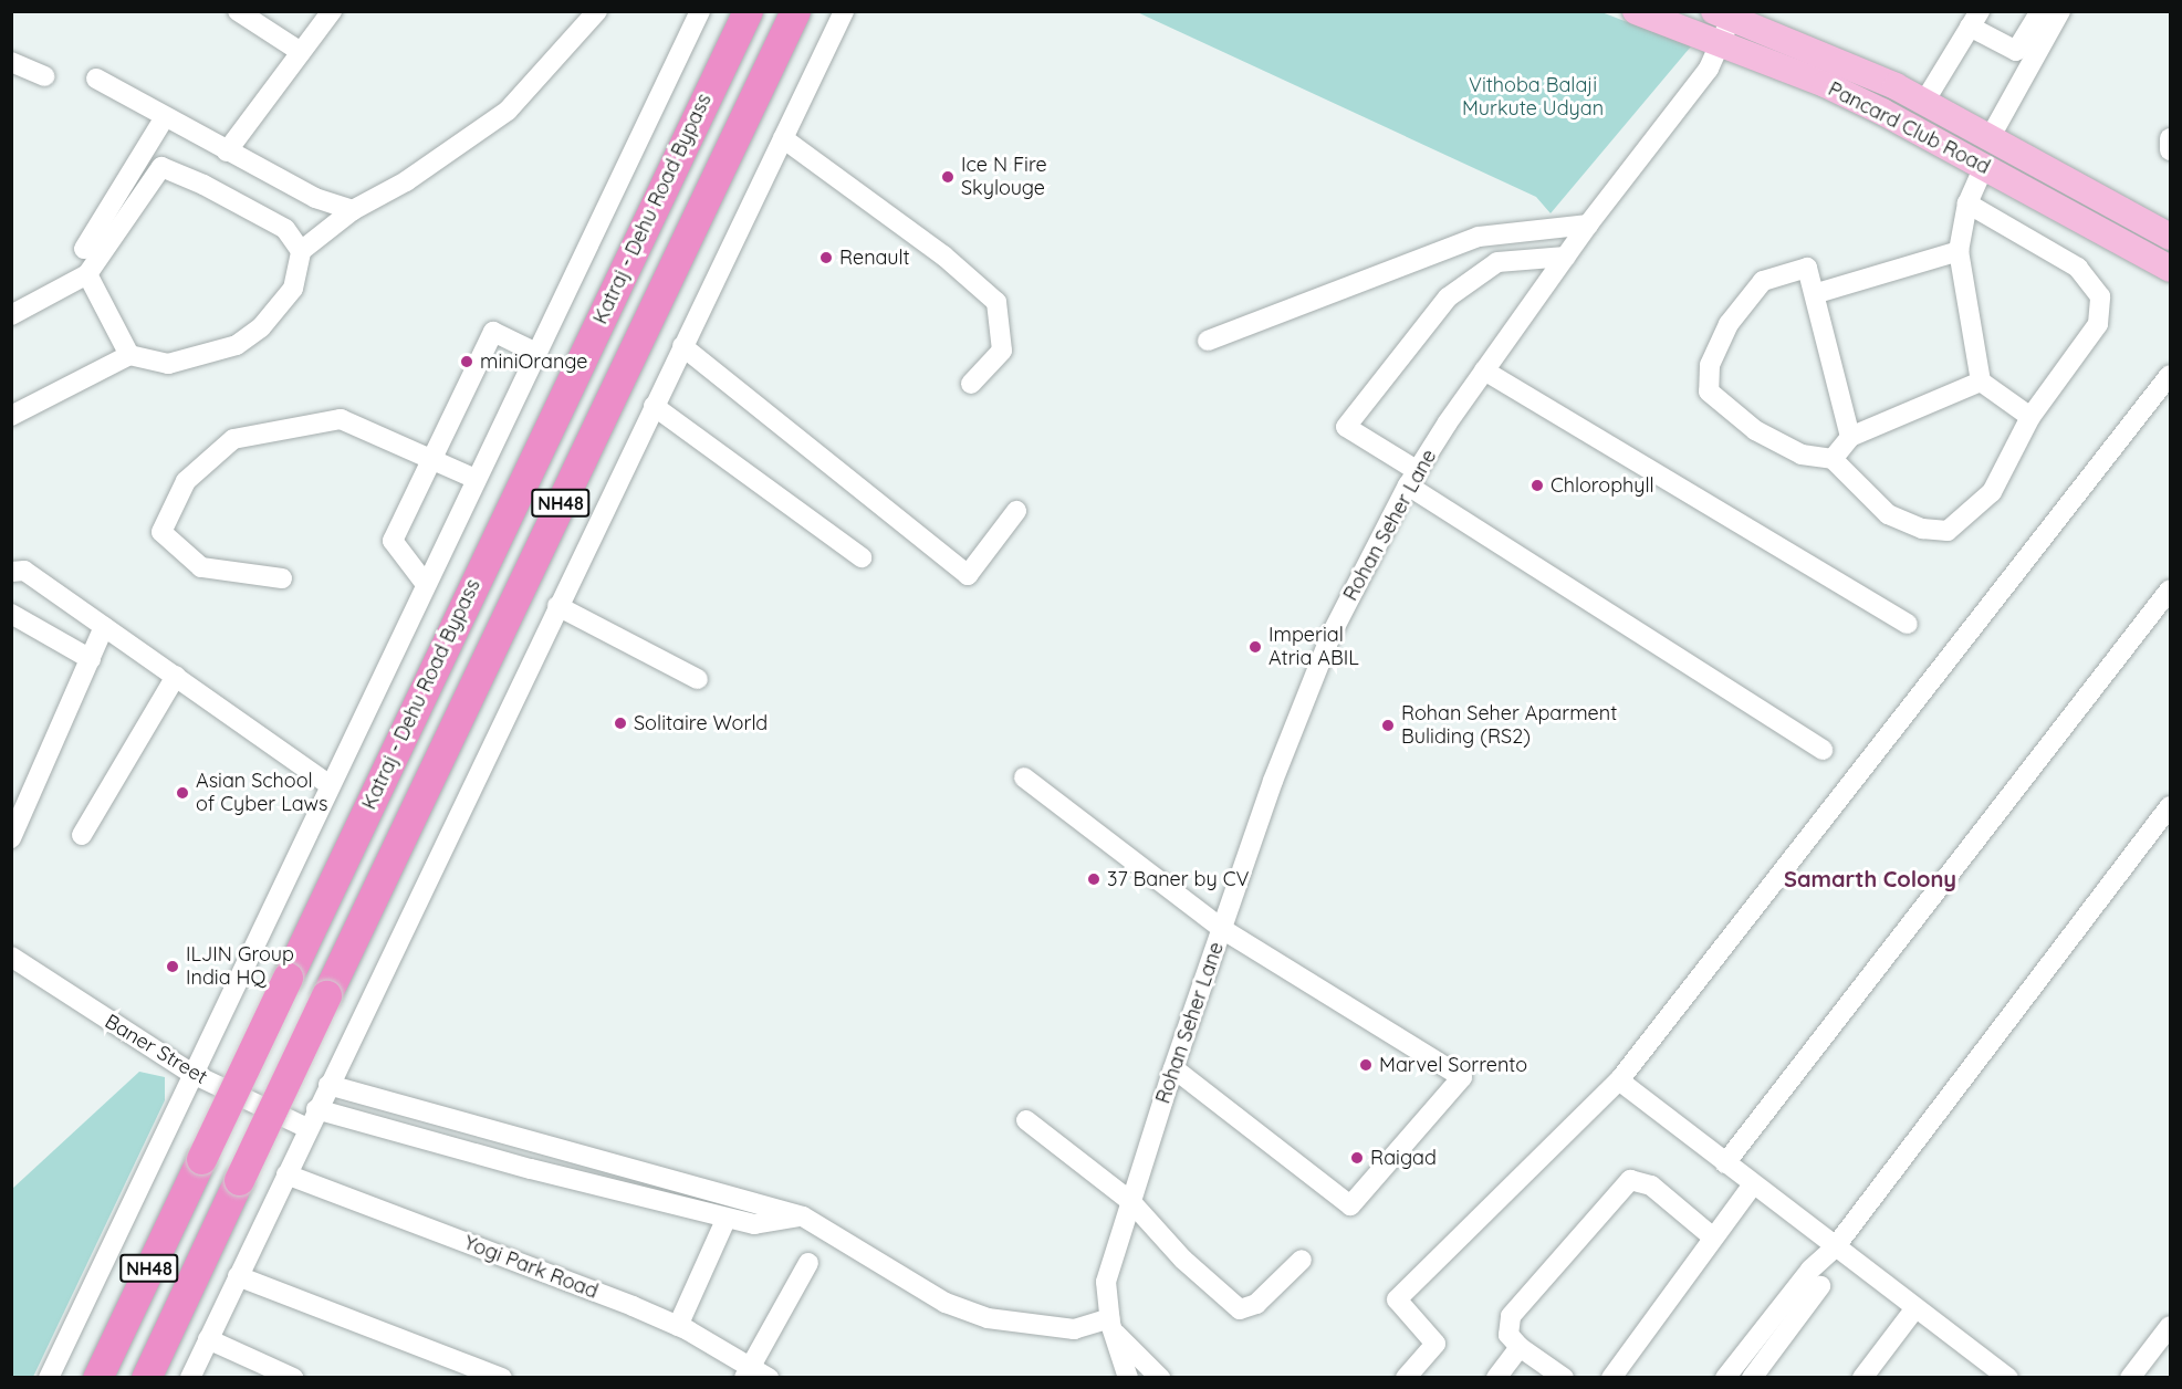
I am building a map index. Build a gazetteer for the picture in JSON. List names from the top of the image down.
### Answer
{
  "streets": {
    "highway": ["Katraj - Dehu Road Bypass", "NH48"],
    "main road": ["Pancard Club Road"],
    "street": ["Rohan Seher Lane", "Baner Street", "Yogi Park Road"]
  },
  "crossings": [
    ["Pancard Club Road", "Rohan Seher Lane"]
  ],
  "districts": ["Samarth Colony"],
  "parks": ["Vithoba Balaji Murkute Udyan"],
  "places": [
    "Ice N Fire Skylouge",
    "Renault",
    "miniOrange",
    "Chlorophyll",
    "Imperial Atria ABIL",
    "Solitaire World",
    "Rohan Seher Aparment Buliding (RS2)",
    "Asian School of Cyber Laws",
    "37 Baner by CV",
    "ILJIN Group India HQ",
    "Marvel Sorrento",
    "Raigad"
  ]
}
